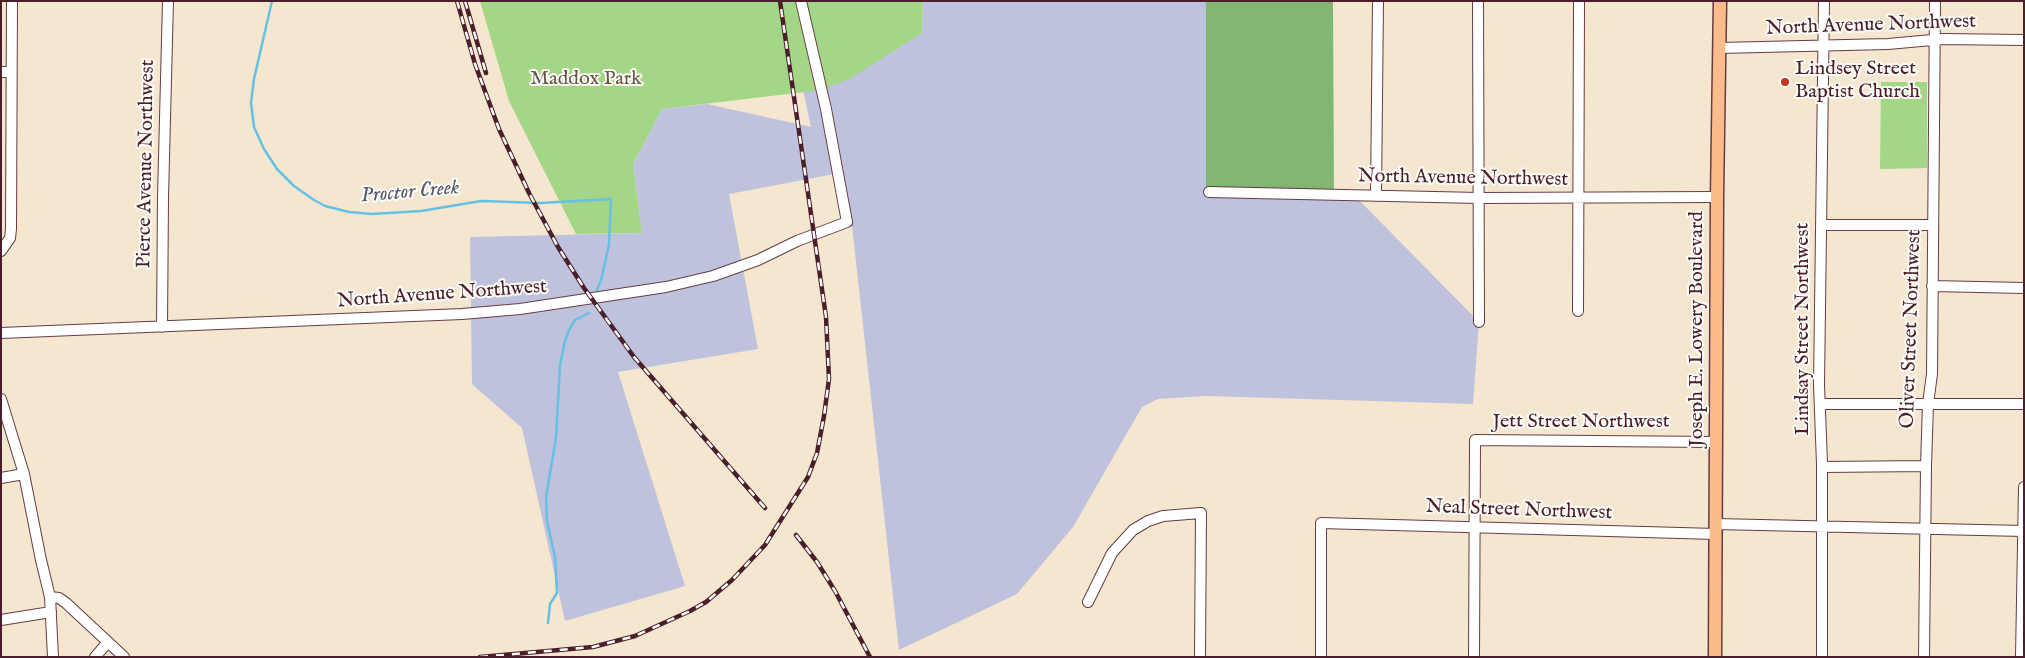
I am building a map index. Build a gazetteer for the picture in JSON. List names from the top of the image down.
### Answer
{
  "streets": {
    "main road": ["Joseph E. Lowery Boulevard"],
    "street": [
      "North Avenue Northwest",
      "Pierce Avenue Northwest",
      "Lindsay Street Northwest",
      "Oliver Street Northwest",
      "Jett Street Northwest",
      "Neal Street Northwest"
    ]
  },
  "crossings": [
    ["North Avenue Northwest", "Pierce Avenue Northwest"],
    ["North Avenue Northwest", "Joseph E. Lowery Boulevard"],
    ["North Avenue Northwest", "Lindsay Street Northwest"],
    ["North Avenue Northwest", "Oliver Street Northwest"],
    ["Joseph E. Lowery Boulevard", "Jett Street Northwest"],
    ["Joseph E. Lowery Boulevard", "Neal Street Northwest"],
    ["Lindsay Street Northwest", "Neal Street Northwest"],
    ["Oliver Street Northwest", "Neal Street Northwest"],
    ["Jett Street Northwest", "Neal Street Northwest"]
  ],
  "water": ["Proctor Creek"],
  "parks": ["Maddox Park"],
  "places": ["Lindsey Street Baptist Church"]
}
